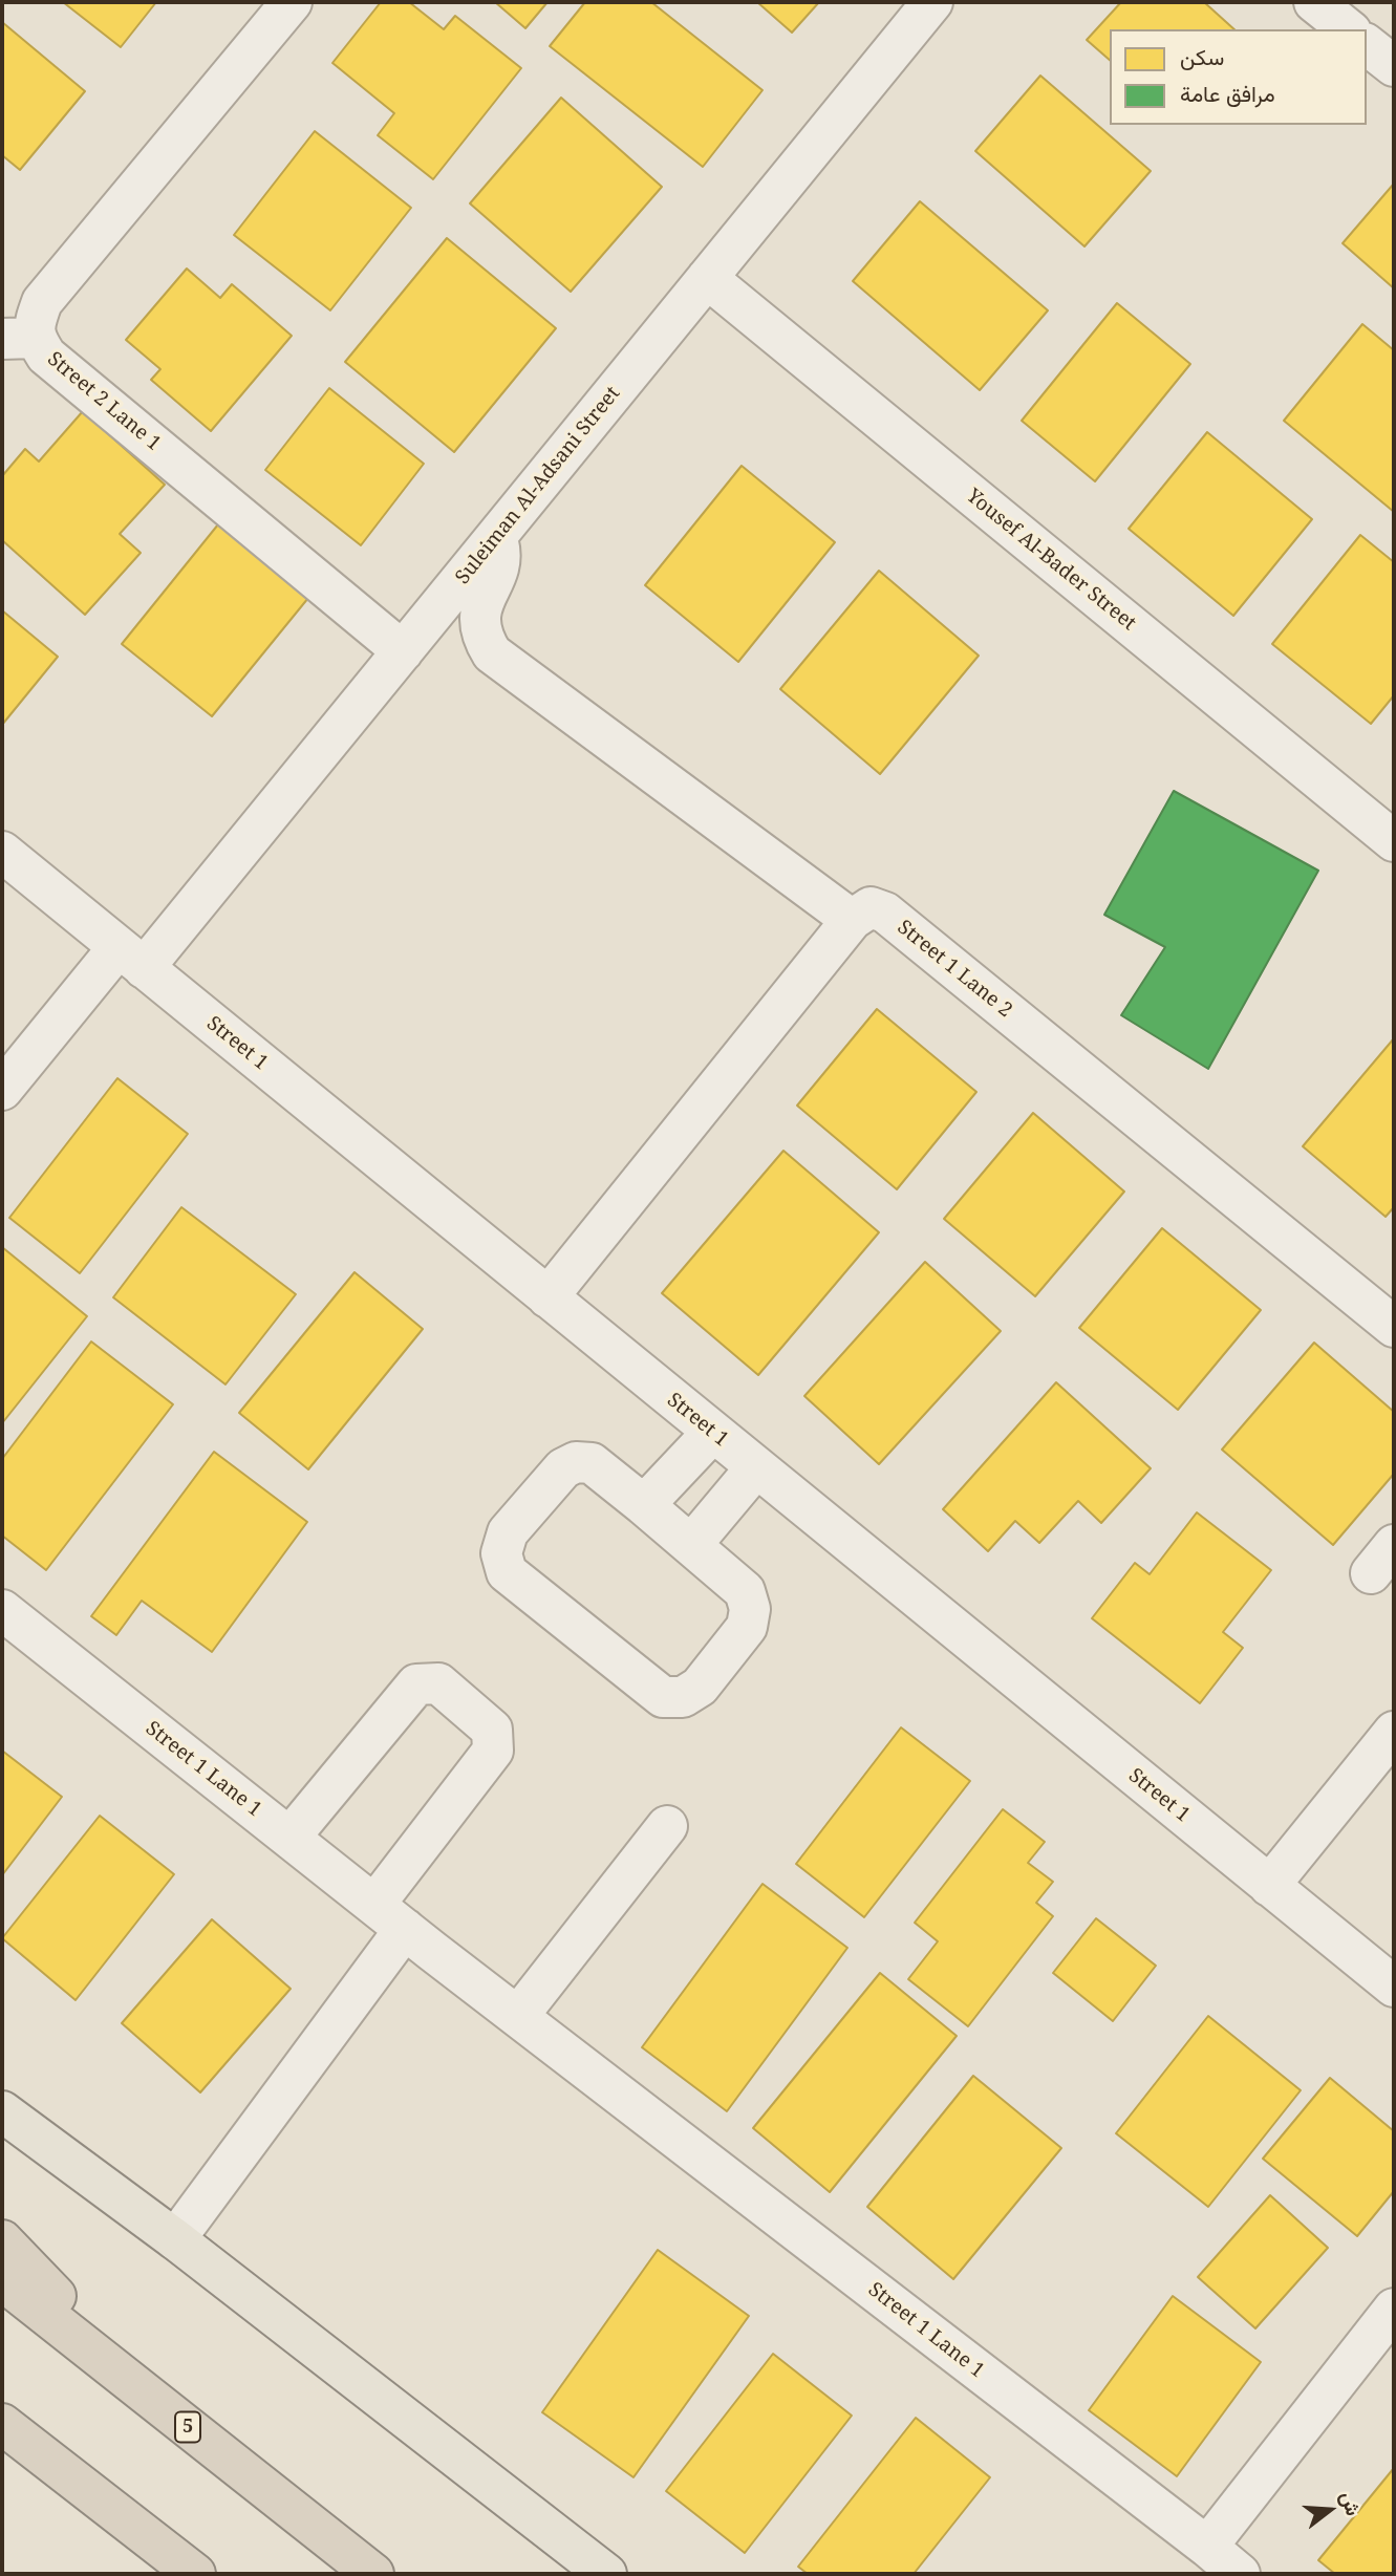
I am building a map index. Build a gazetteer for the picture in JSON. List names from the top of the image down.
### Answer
{
  "streets": {
    "highway": ["5"],
    "street": [
      "Street 2 Lane 1",
      "Suleiman Al-Adsani Street",
      "Yousef Al-Bader Street",
      "Street 1 Lane 2",
      "Street 1",
      "Street 1 Lane 1"
    ]
  },
  "crossings": [
    ["Street 2 Lane 1", "Suleiman Al-Adsani Street"],
    ["Suleiman Al-Adsani Street", "Yousef Al-Bader Street"],
    ["Suleiman Al-Adsani Street", "Street 1"]
  ],
  "legend": ["سكن", "مرافق عامة"],
  "north": "right"
}
